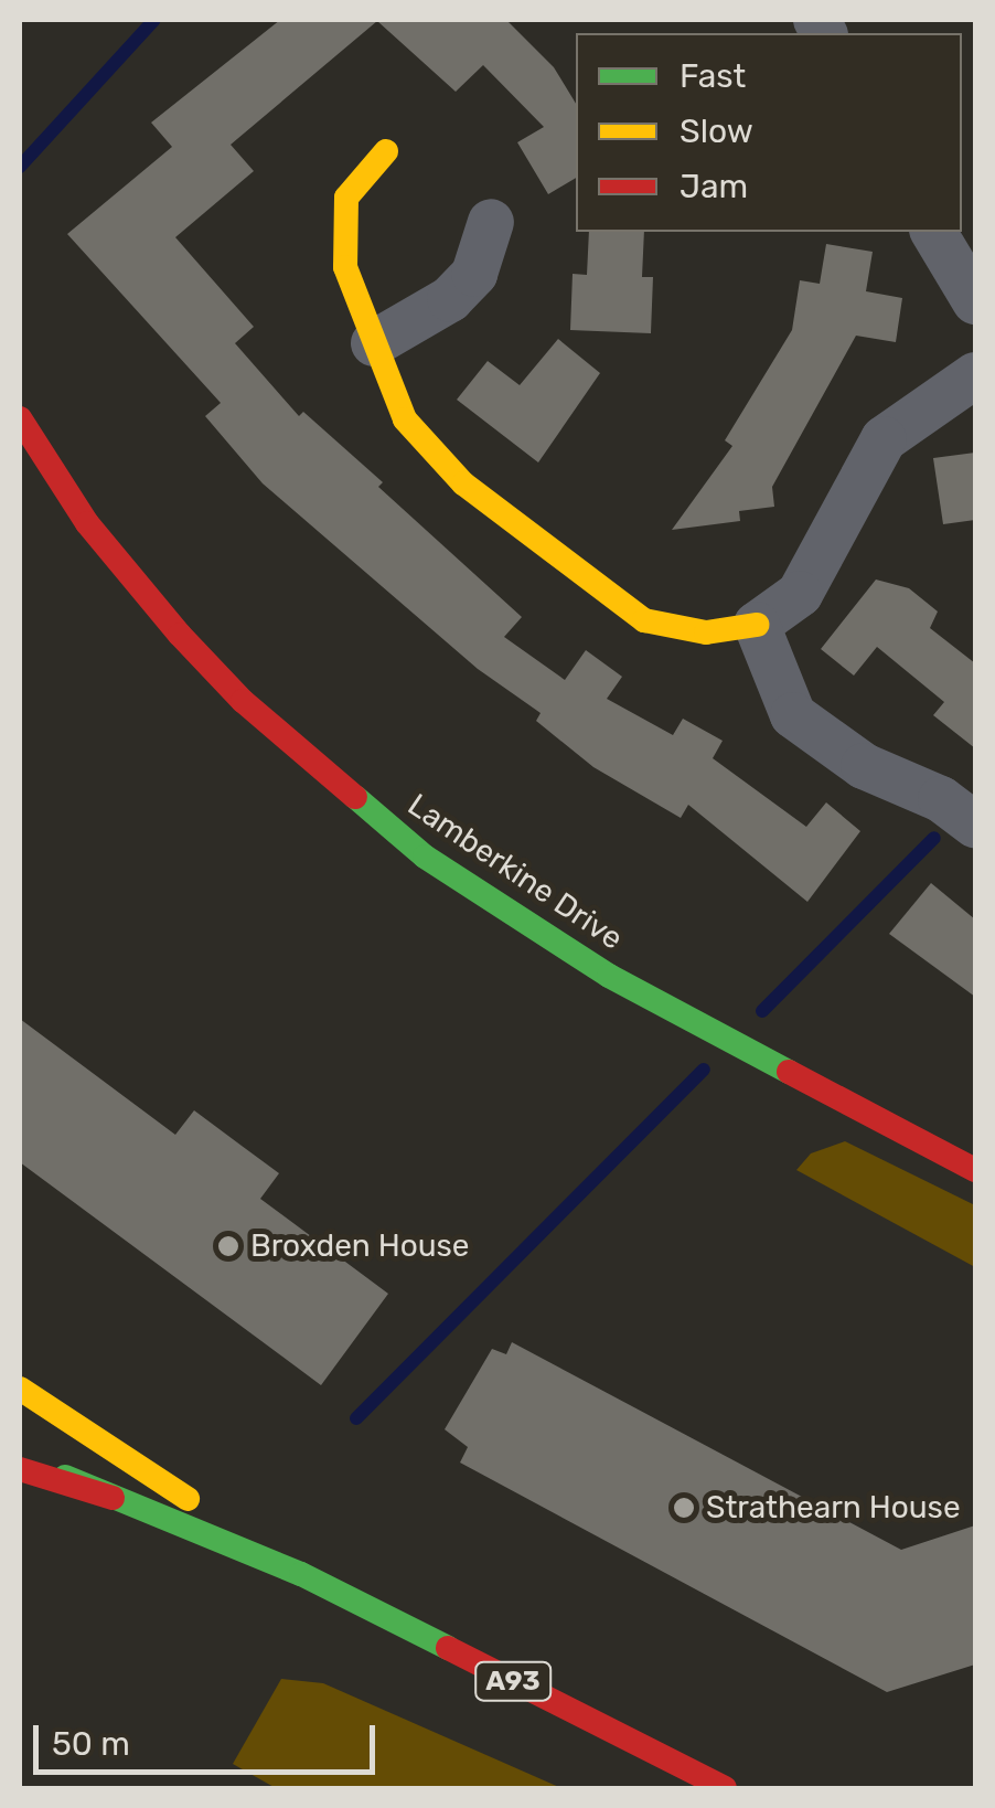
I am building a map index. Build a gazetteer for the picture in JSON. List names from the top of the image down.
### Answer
{
  "streets": {
    "main road": ["Lamberkine Drive", "A93"]
  },
  "places": ["Broxden House", "Strathearn House"],
  "legend": ["Fast", "Slow", "Jam"],
  "scale_bar": "50 m"
}
